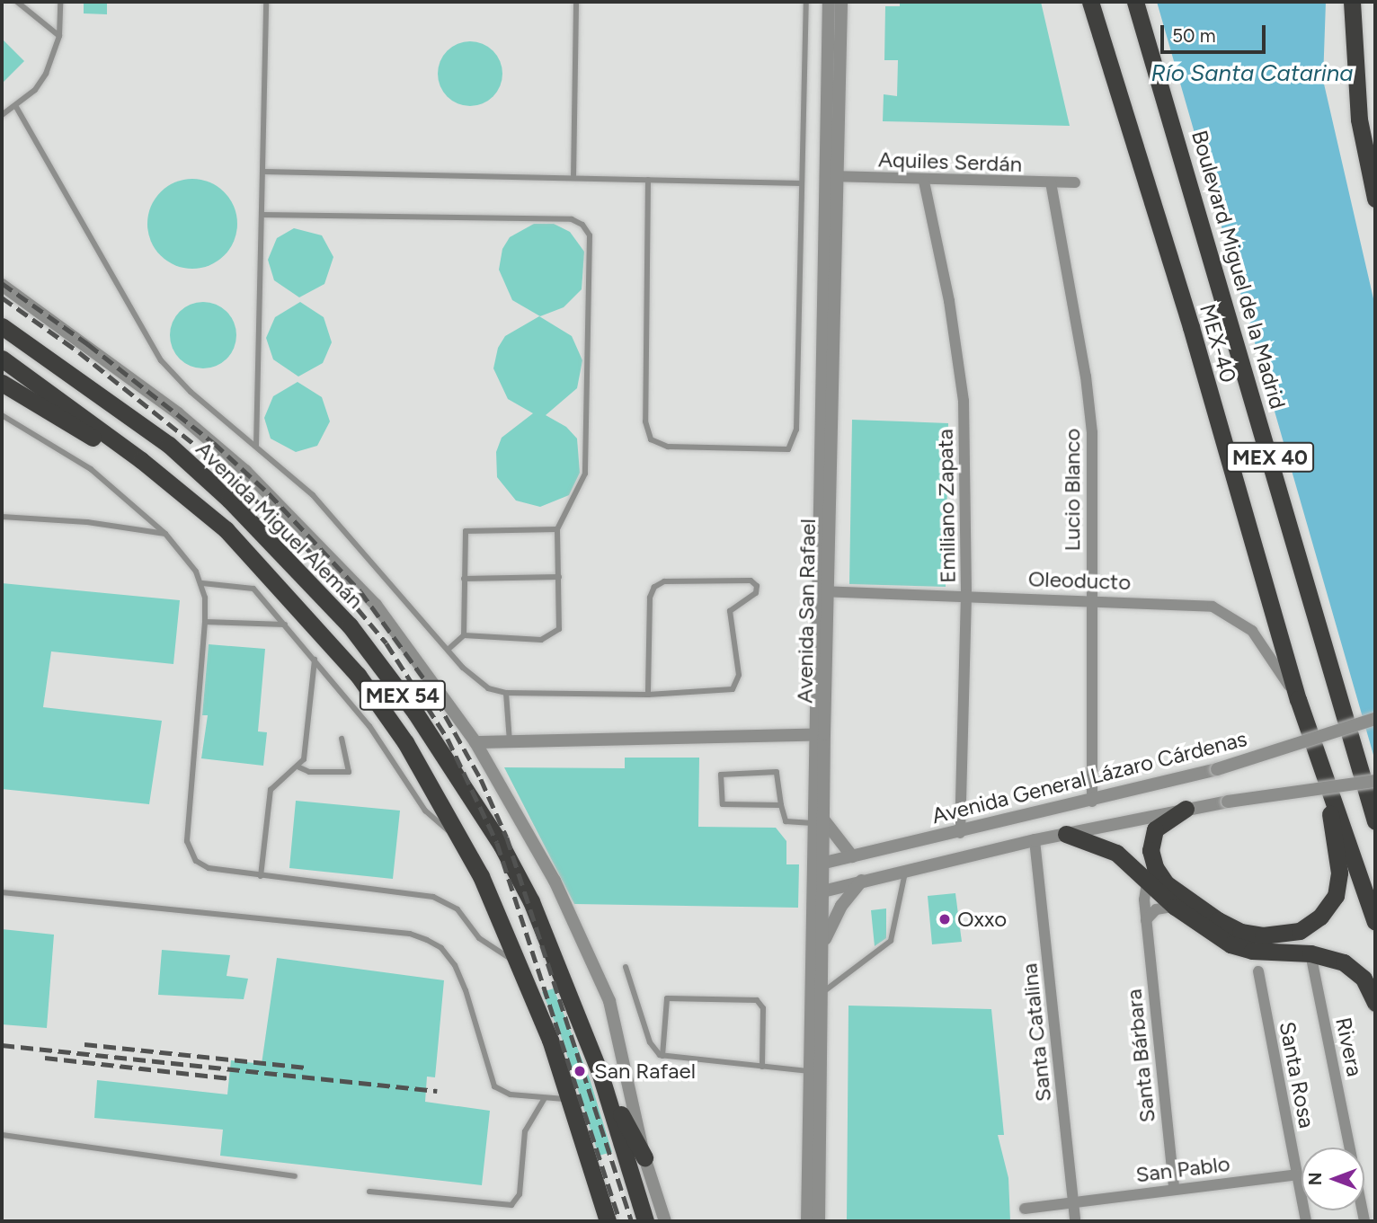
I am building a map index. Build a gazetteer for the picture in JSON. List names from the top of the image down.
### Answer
{
  "streets": {
    "highway": [
      "Boulevard Miguel de la Madrid",
      "MEX-40",
      "MEX 40",
      "Avenida Miguel Alemán",
      "MEX 54"
    ],
    "street": [
      "Aquiles Serdán",
      "Lucio Blanco",
      "Emiliano Zapata",
      "Oleoducto",
      "Avenida San Rafael",
      "Avenida General Lázaro Cárdenas",
      "Santa Catalina",
      "Rivera",
      "Santa Bárbara",
      "Santa Rosa",
      "San Pablo"
    ]
  },
  "crossings": [
    ["Aquiles Serdán", "Lucio Blanco"],
    ["Aquiles Serdán", "Emiliano Zapata"],
    ["Aquiles Serdán", "Avenida San Rafael"],
    ["MEX-40", "MEX 40"],
    ["MEX-40", "Oleoducto"],
    ["MEX 40", "Oleoducto"],
    ["Lucio Blanco", "Oleoducto"],
    ["Lucio Blanco", "Avenida General Lázaro Cárdenas"],
    ["Emiliano Zapata", "Oleoducto"],
    ["Emiliano Zapata", "Avenida General Lázaro Cárdenas"],
    ["Oleoducto", "Avenida San Rafael"],
    ["Avenida San Rafael", "Avenida General Lázaro Cárdenas"],
    ["Santa Catalina", "San Pablo"],
    ["Santa Bárbara", "San Pablo"],
    ["Santa Rosa", "San Pablo"]
  ],
  "water": ["Río Santa Catarina"],
  "places": ["Oxxo", "San Rafael"],
  "scale_bar": "50 m",
  "north": "left"
}
